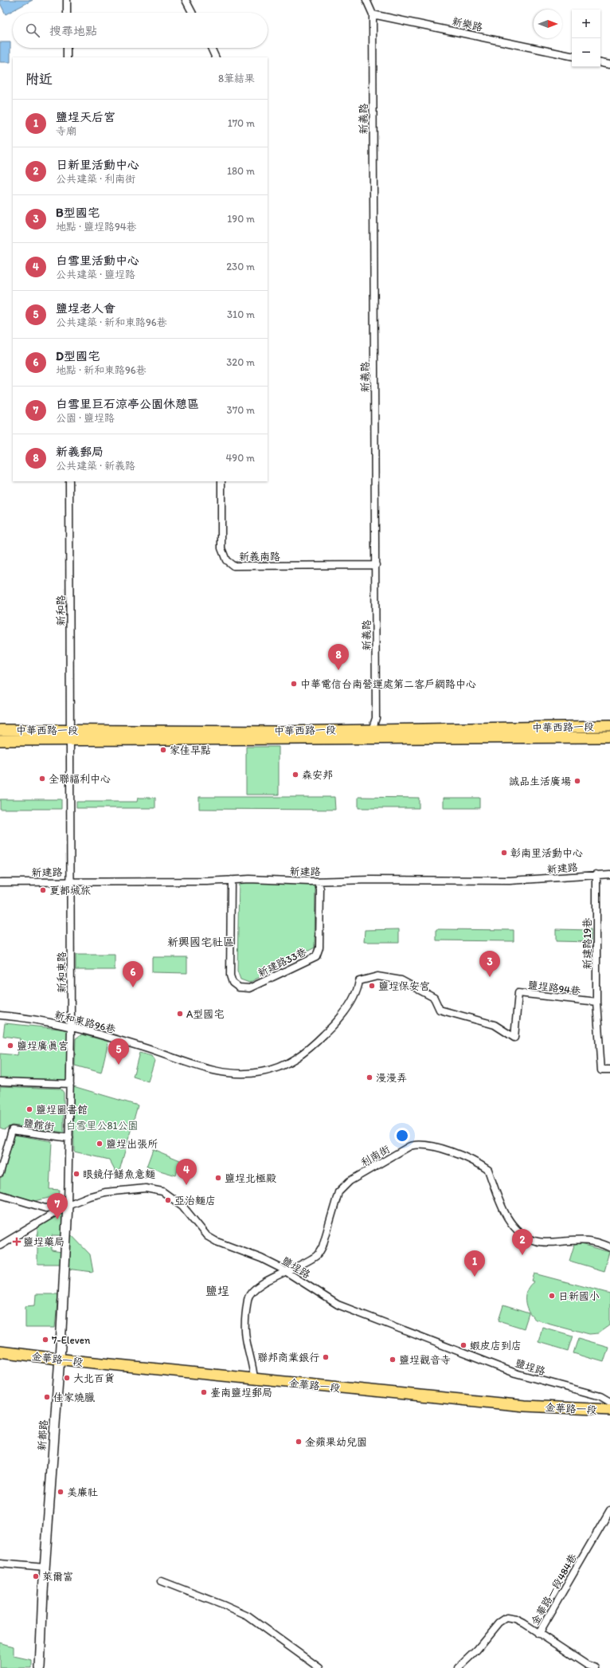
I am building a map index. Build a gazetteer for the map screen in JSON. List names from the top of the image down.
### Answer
{
  "streets": {
    "main road": ["中華西路一段", "金華路一段"],
    "street": [
      "新樂路",
      "新義路",
      "新義南路",
      "新和路",
      "新建路",
      "新建路19巷",
      "新建路33巷",
      "新和東路",
      "鹽埕路94巷",
      "新和東路96巷",
      "鹽館街",
      "利南街",
      "鹽埕路",
      "新都路",
      "金華路一段484巷"
    ]
  },
  "crossings": [
    ["新樂路", "新義路"],
    ["新義路", "新義南路"],
    ["新義路", "中華西路一段"],
    ["新和路", "中華西路一段"],
    ["新和路", "新和東路"],
    ["中華西路一段", "新和東路"],
    ["新建路", "新建路19巷"],
    ["新建路", "新建路33巷"],
    ["新建路", "新和東路"],
    ["新建路19巷", "鹽埕路94巷"],
    ["新和東路", "新和東路96巷"],
    ["新和東路", "鹽館街"],
    ["新和東路", "鹽埕路"],
    ["新和東路", "新都路"],
    ["鹽埕路94巷", "新和東路96巷"],
    ["利南街", "鹽埕路"],
    ["利南街", "金華路一段"],
    ["鹽埕路", "新都路"],
    ["金華路一段", "新都路"]
  ],
  "districts": ["新興國宅社區", "鹽埕"],
  "parks": ["白雪里公81公園"],
  "places": {
    "other": [
      "中華電信台南營運處第二客戶網路中心",
      "家佳早點",
      "森安邦",
      "全聯福利中心",
      "誠品生活廣場",
      "彰南里活動中心",
      "夏都城旅",
      "鹽埕保安宮",
      "A型國宅",
      "鹽埕廣真宮",
      "漫漫弄",
      "鹽埕圖書館",
      "鹽埕出張所",
      "眼鏡仔鱔魚意麵",
      "鹽埕北極殿",
      "亞治麵店",
      "日新國小",
      "7-Eleven",
      "蝦皮店到店",
      "聯邦商業銀行",
      "鹽埕觀音寺",
      "大北百貨",
      "臺南鹽埕郵局",
      "佳家燒臘",
      "金蘋果幼兒園",
      "美廉社",
      "萊爾富"
    ],
    "health": ["鹽埕藥局"]
  },
  "north": "right",
  "page": {
    "map_buttons": ["+", "−"],
    "search": "搜尋地點",
    "heading": ["附近", "8筆結果"],
    "list": [
      {
        "mark": "1",
        "name": "鹽埕天后宮",
        "note": "寺廟",
        "value": "170 m"
      },
      {
        "mark": "2",
        "name": "日新里活動中心",
        "note": "公共建築 · 利南街",
        "value": "180 m"
      },
      {
        "mark": "3",
        "name": "B型國宅",
        "note": "地點 · 鹽埕路94巷",
        "value": "190 m"
      },
      {
        "mark": "4",
        "name": "白雪里活動中心",
        "note": "公共建築 · 鹽埕路",
        "value": "230 m"
      },
      {
        "mark": "5",
        "name": "鹽埕老人會",
        "note": "公共建築 · 新和東路96巷",
        "value": "310 m"
      },
      {
        "mark": "6",
        "name": "D型國宅",
        "note": "地點 · 新和東路96巷",
        "value": "320 m"
      },
      {
        "mark": "7",
        "name": "白雪里巨石涼亭公園休憩區",
        "note": "公園 · 鹽埕路",
        "value": "370 m"
      },
      {
        "mark": "8",
        "name": "新義郵局",
        "note": "公共建築 · 新義路",
        "value": "490 m"
      }
    ],
    "pins": [
      "8",
      "3",
      "6",
      "5",
      "4",
      "7",
      "2",
      "1"
    ]
  }
}
